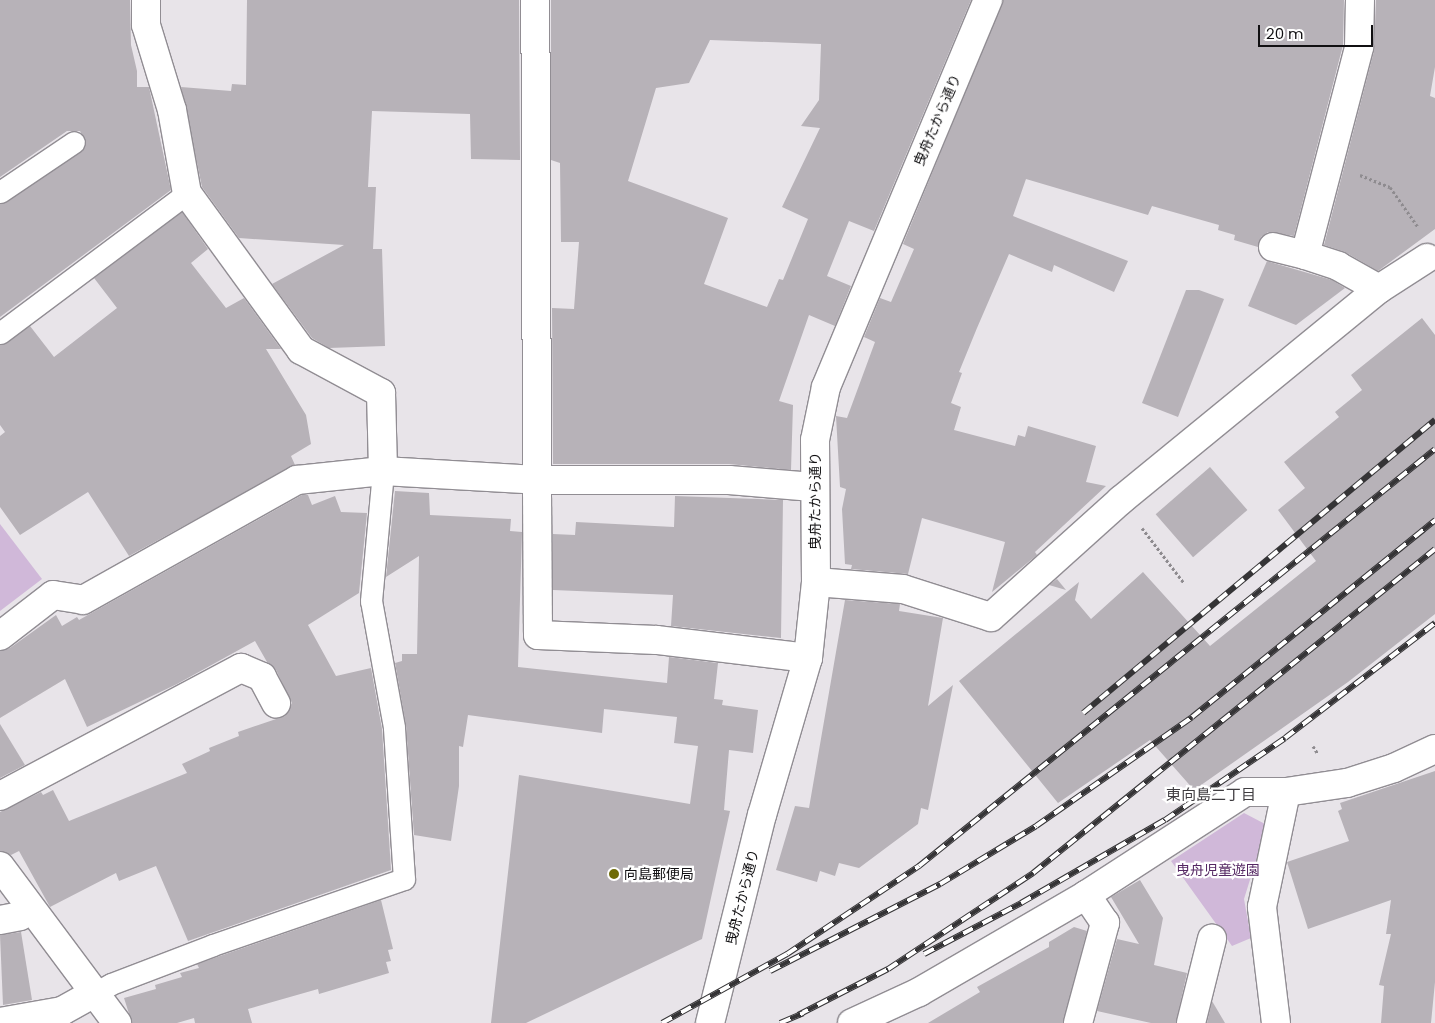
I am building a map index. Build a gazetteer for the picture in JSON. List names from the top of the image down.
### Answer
{
  "streets": {
    "street": ["曳舟たから通り"]
  },
  "districts": ["東向島二丁目"],
  "parks": ["曳舟児童遊園"],
  "places": ["向島郵便局"],
  "scale_bar": "20 m"
}
